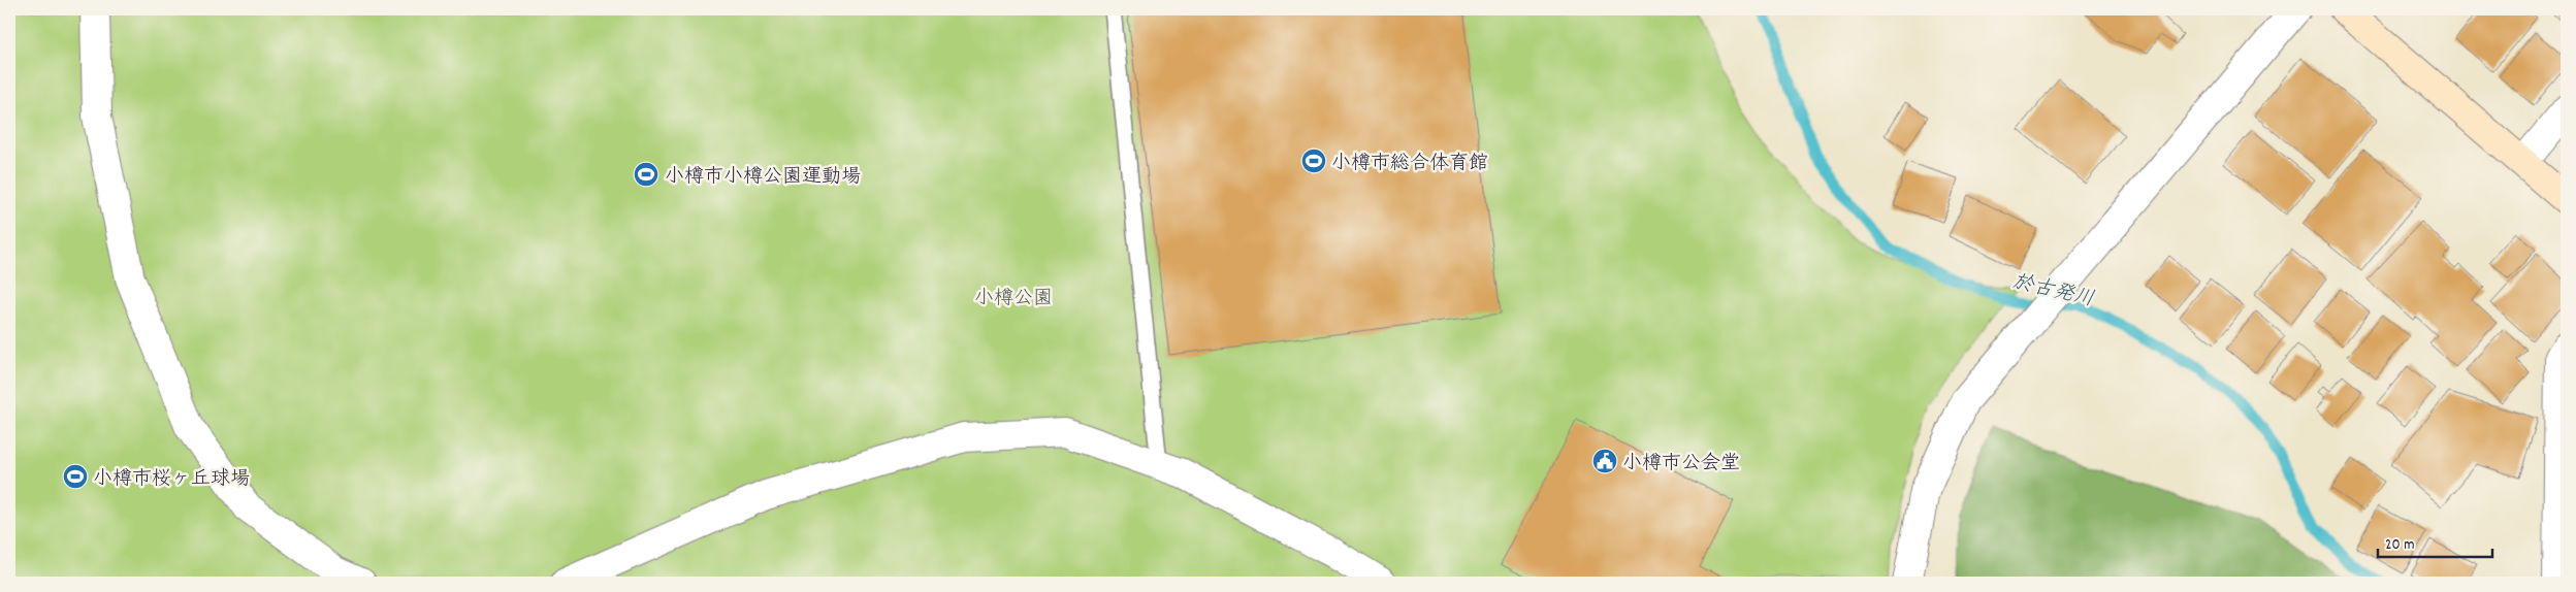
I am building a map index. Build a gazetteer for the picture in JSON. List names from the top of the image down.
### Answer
{
  "water": ["於古発川"],
  "parks": ["小樽公園"],
  "places": {
    "sports": ["小樽市総合体育館", "小樽市小樽公園運動場", "小樽市桜ヶ丘球場"],
    "public building": ["小樽市公会堂"]
  },
  "scale_bar": "20 m"
}
